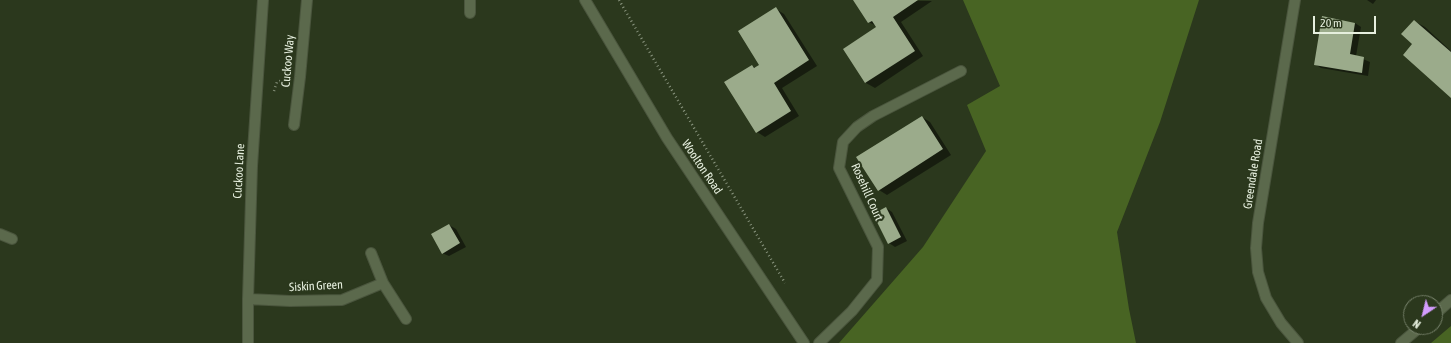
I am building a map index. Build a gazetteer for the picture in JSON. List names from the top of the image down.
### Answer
{
  "streets": {
    "street": [
      "Cuckoo Way",
      "Woolton Road",
      "Cuckoo Lane",
      "Greendale Road",
      "Rosehill Court",
      "Siskin Green"
    ]
  },
  "crossings": [
    ["Cuckoo Lane", "Siskin Green"]
  ],
  "scale_bar": "20 m",
  "north": "bottom left"
}
